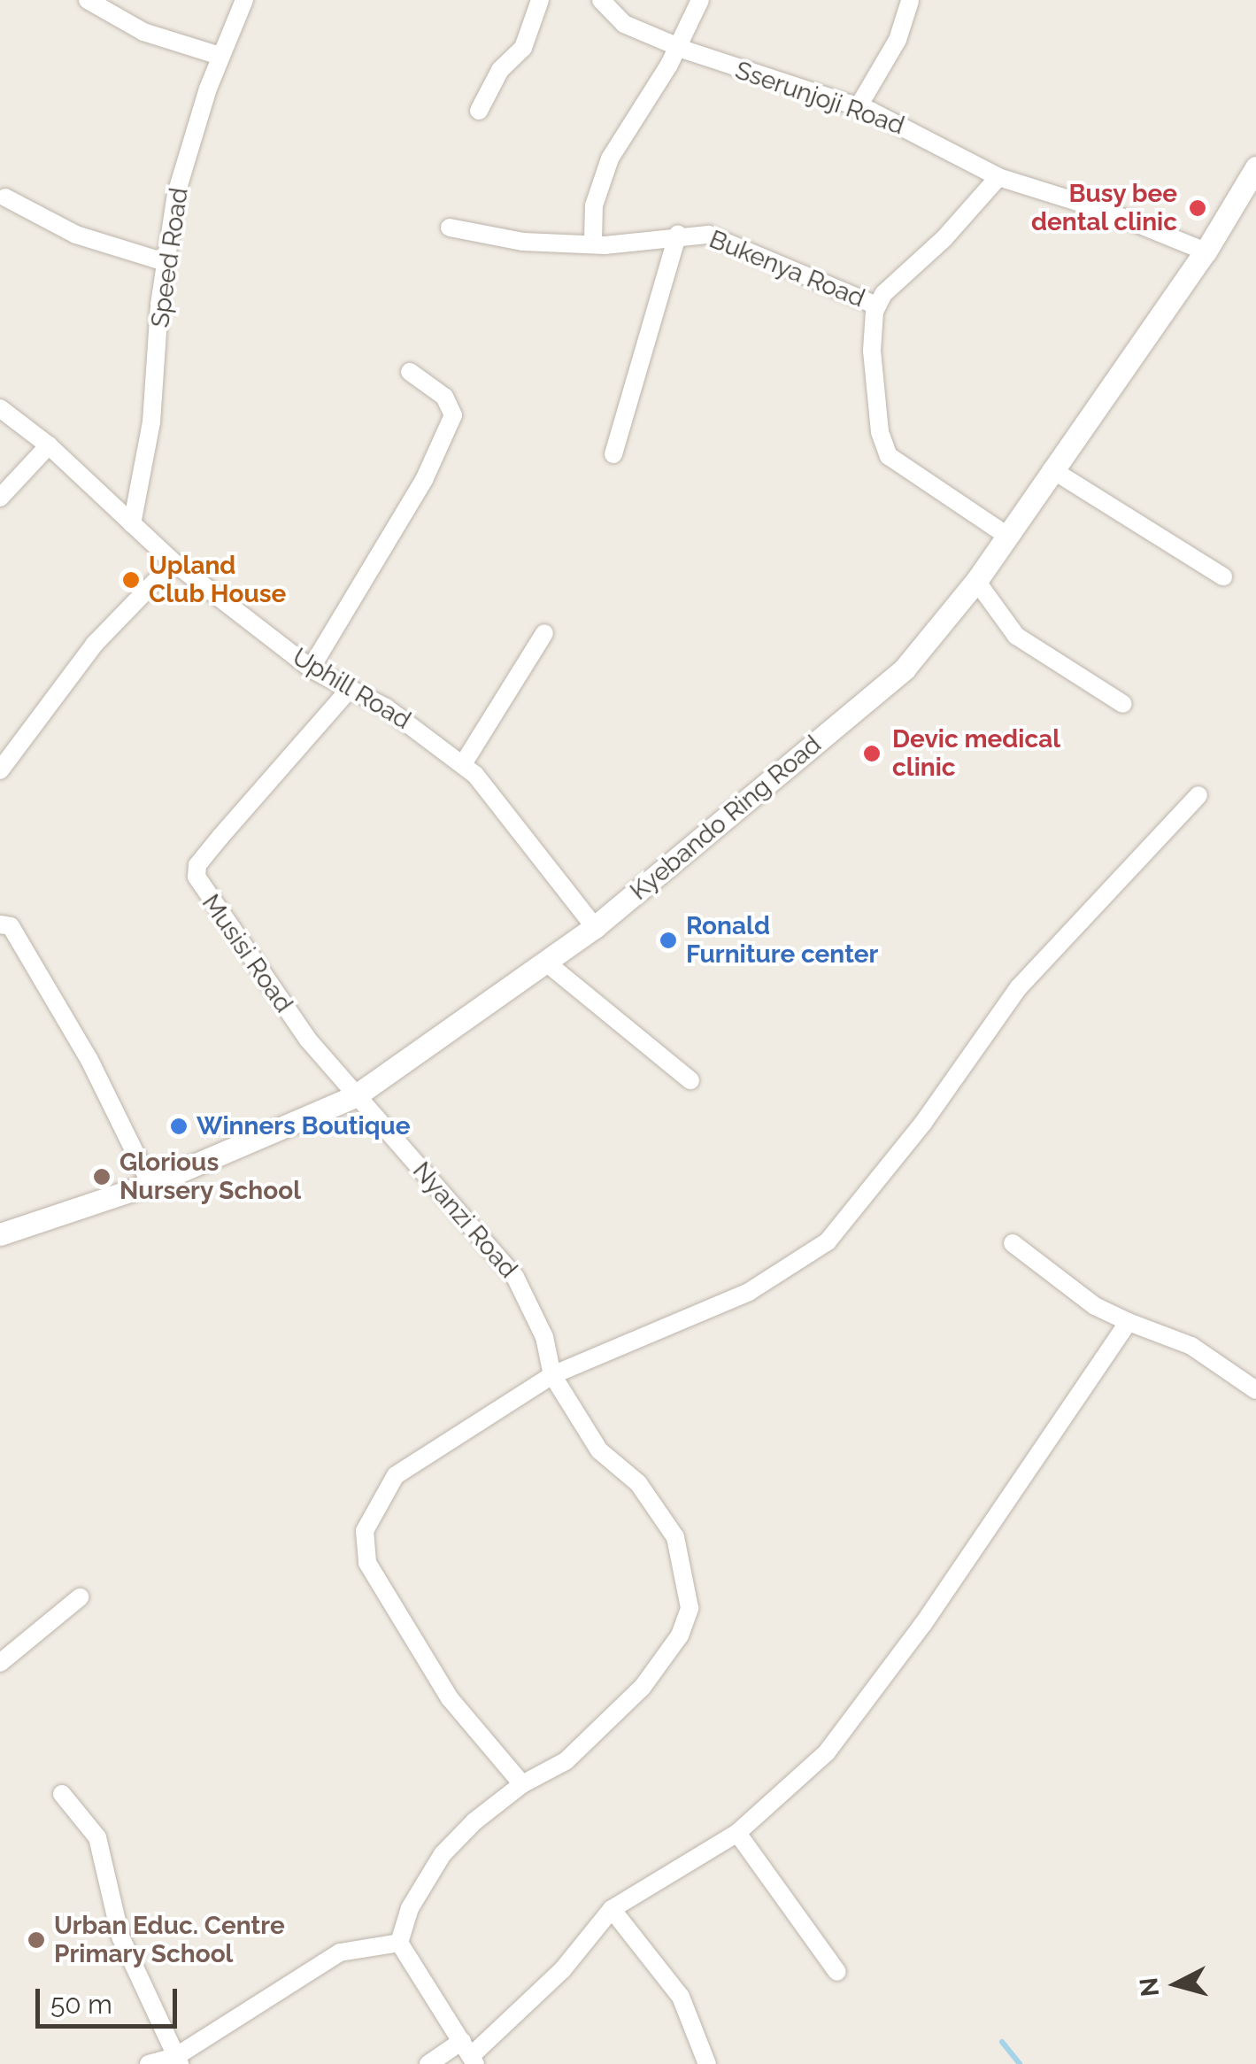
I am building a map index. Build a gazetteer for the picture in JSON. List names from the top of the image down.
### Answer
{
  "streets": {
    "street": [
      "Sserunjoji Road",
      "Speed Road",
      "Bukenya Road",
      "Uphill Road",
      "Kyebando Ring Road",
      "Musisi Road",
      "Nyanzi Road"
    ]
  },
  "crossings": [
    ["Sserunjoji Road", "Kyebando Ring Road"],
    ["Speed Road", "Uphill Road"],
    ["Uphill Road", "Kyebando Ring Road"],
    ["Uphill Road", "Musisi Road"],
    ["Kyebando Ring Road", "Musisi Road"],
    ["Kyebando Ring Road", "Nyanzi Road"],
    ["Musisi Road", "Nyanzi Road"]
  ],
  "places": [
    "Busy bee dental clinic",
    "Upland Club House",
    "Devic medical clinic",
    "Ronald Furniture center",
    "Winners Boutique",
    "Glorious Nursery School",
    "Urban Educ. Centre Primary School"
  ],
  "scale_bar": "50 m",
  "north": "left"
}
